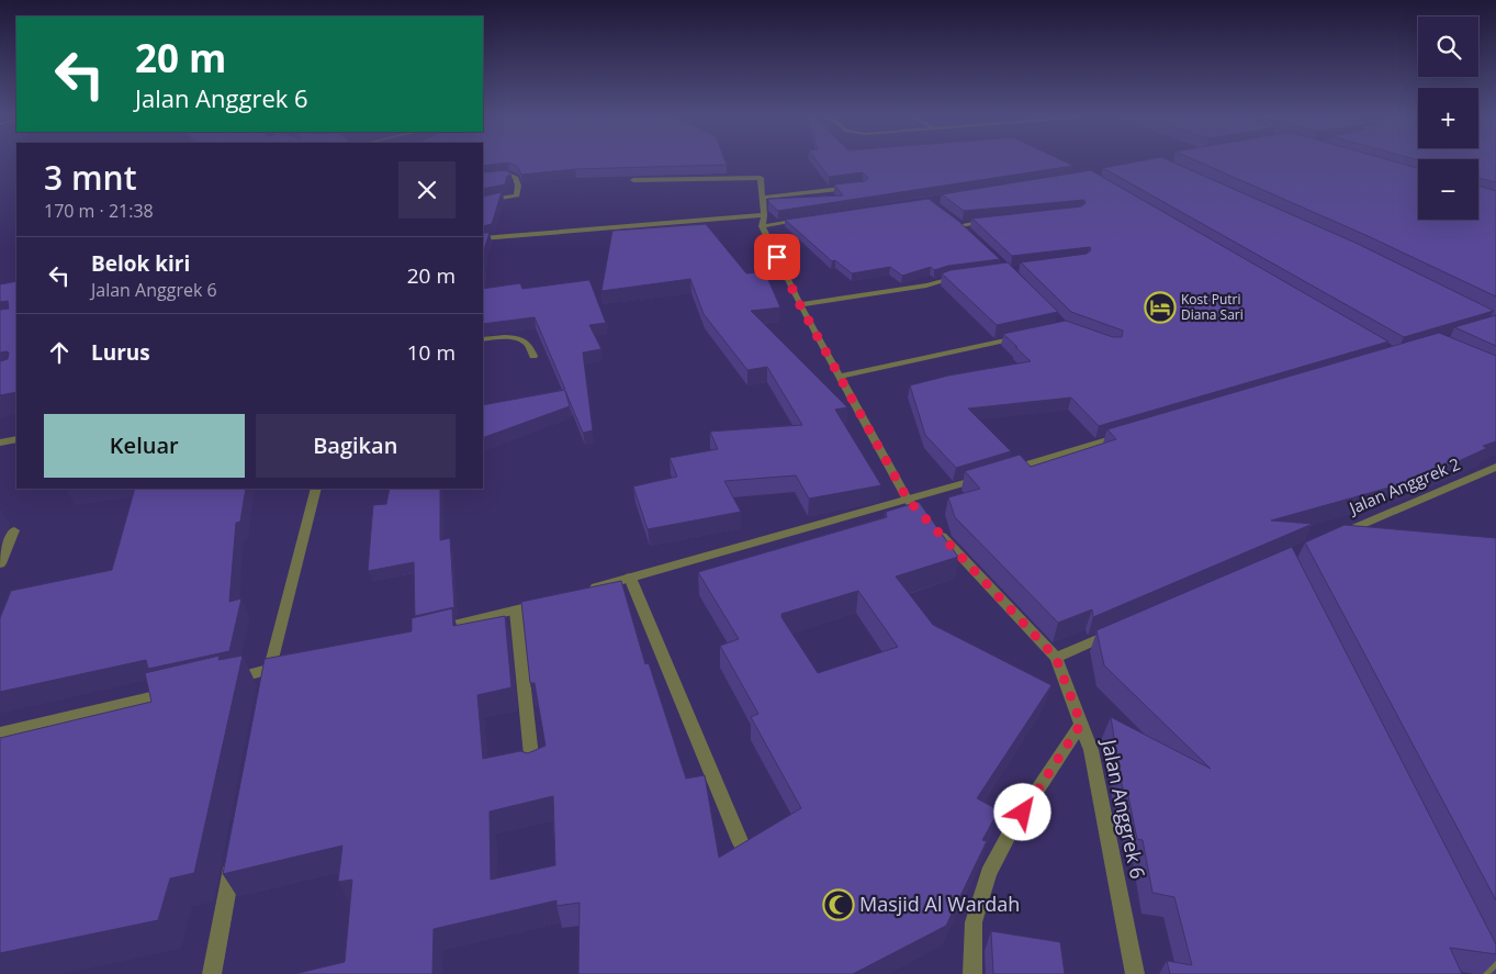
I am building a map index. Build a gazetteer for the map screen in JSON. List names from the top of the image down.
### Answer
{
  "streets": {
    "street": ["Jalan Anggrek 2", "Jalan Anggrek 6"]
  },
  "places": {
    "hotel": ["Kost Putri Diana Sari"],
    "mosque": ["Masjid Al Wardah"]
  },
  "page": {
    "map_buttons": ["+", "−"],
    "turn": ["20 m", "Jalan Anggrek 6"],
    "heading": ["3 mnt", "170 m · 21:38"],
    "list": [
      {
        "name": "Belok kiri",
        "note": "Jalan Anggrek 6",
        "value": "20 m"
      },
      {
        "name": "Lurus",
        "value": "10 m"
      }
    ],
    "buttons": ["Keluar", "Bagikan"]
  }
}
